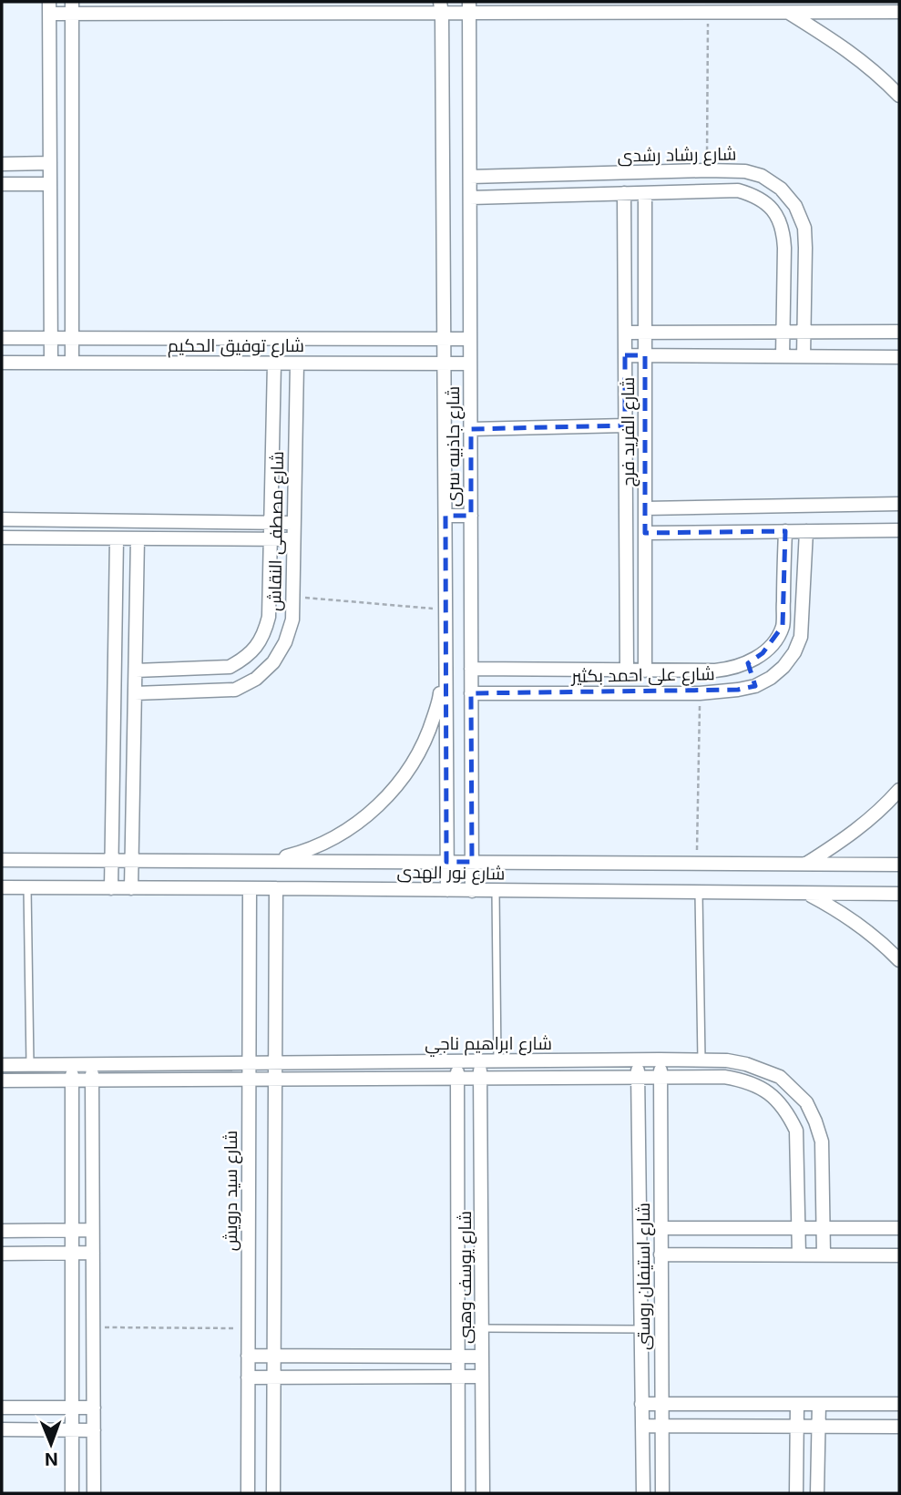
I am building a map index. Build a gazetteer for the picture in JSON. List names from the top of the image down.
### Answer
{
  "streets": {
    "street": [
      "شارع رشاد رشدى",
      "شارع توفيق الحكيم",
      "شارع الفريد فرج",
      "شارع جاذبيه سرى",
      "شارع مصطفى النقاش",
      "شارع على احمد بكثير",
      "شارع نور الهدى",
      "شارع ابراهيم ناجي",
      "شارع سيد درويش",
      "شارع استيفان روستى",
      "شارع يوسف وهبى"
    ]
  },
  "crossings": [
    ["شارع رشاد رشدى", "شارع جاذبيه سرى"],
    ["شارع توفيق الحكيم", "شارع جاذبيه سرى"],
    ["شارع توفيق الحكيم", "شارع مصطفى النقاش"],
    ["شارع الفريد فرج", "شارع على احمد بكثير"],
    ["شارع جاذبيه سرى", "شارع على احمد بكثير"],
    ["شارع جاذبيه سرى", "شارع نور الهدى"],
    ["شارع نور الهدى", "شارع سيد درويش"],
    ["شارع ابراهيم ناجي", "شارع سيد درويش"],
    ["شارع ابراهيم ناجي", "شارع استيفان روستى"],
    ["شارع ابراهيم ناجي", "شارع يوسف وهبى"]
  ],
  "north": "bottom"
}
